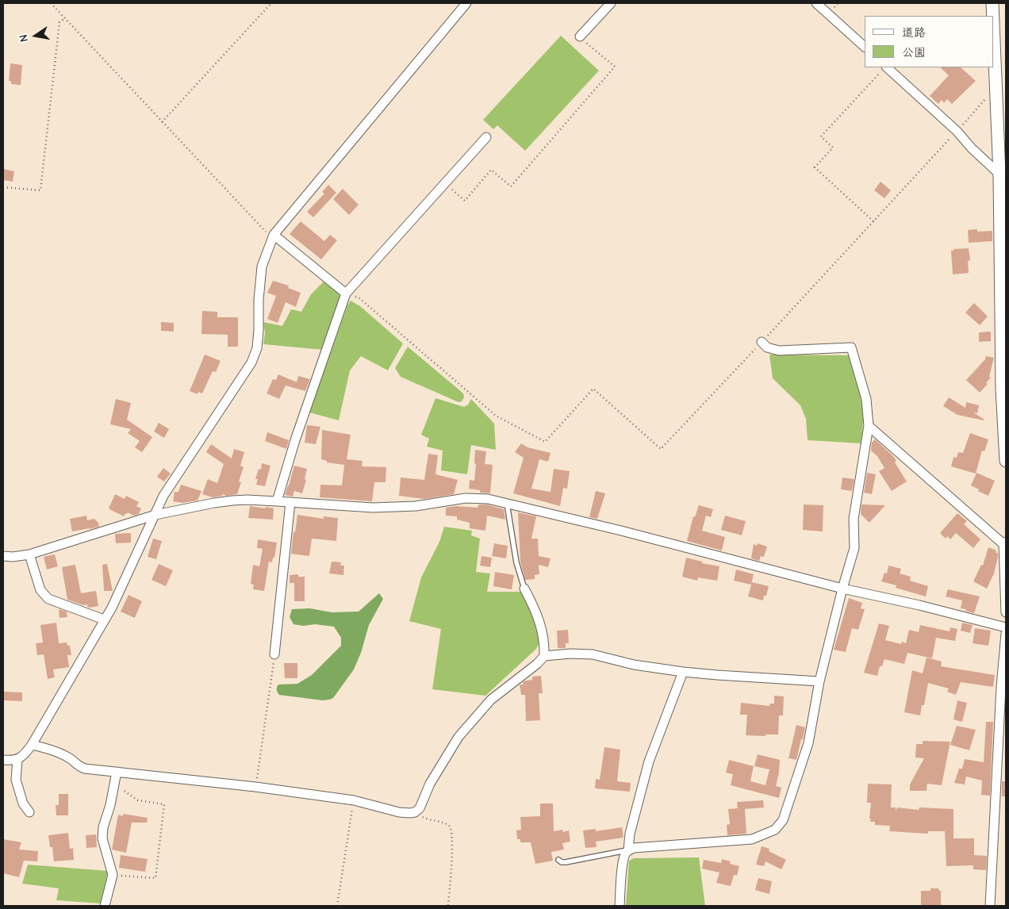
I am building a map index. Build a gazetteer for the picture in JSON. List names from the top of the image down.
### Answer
{
  "legend": ["道路", "公園"],
  "north": "left"
}
